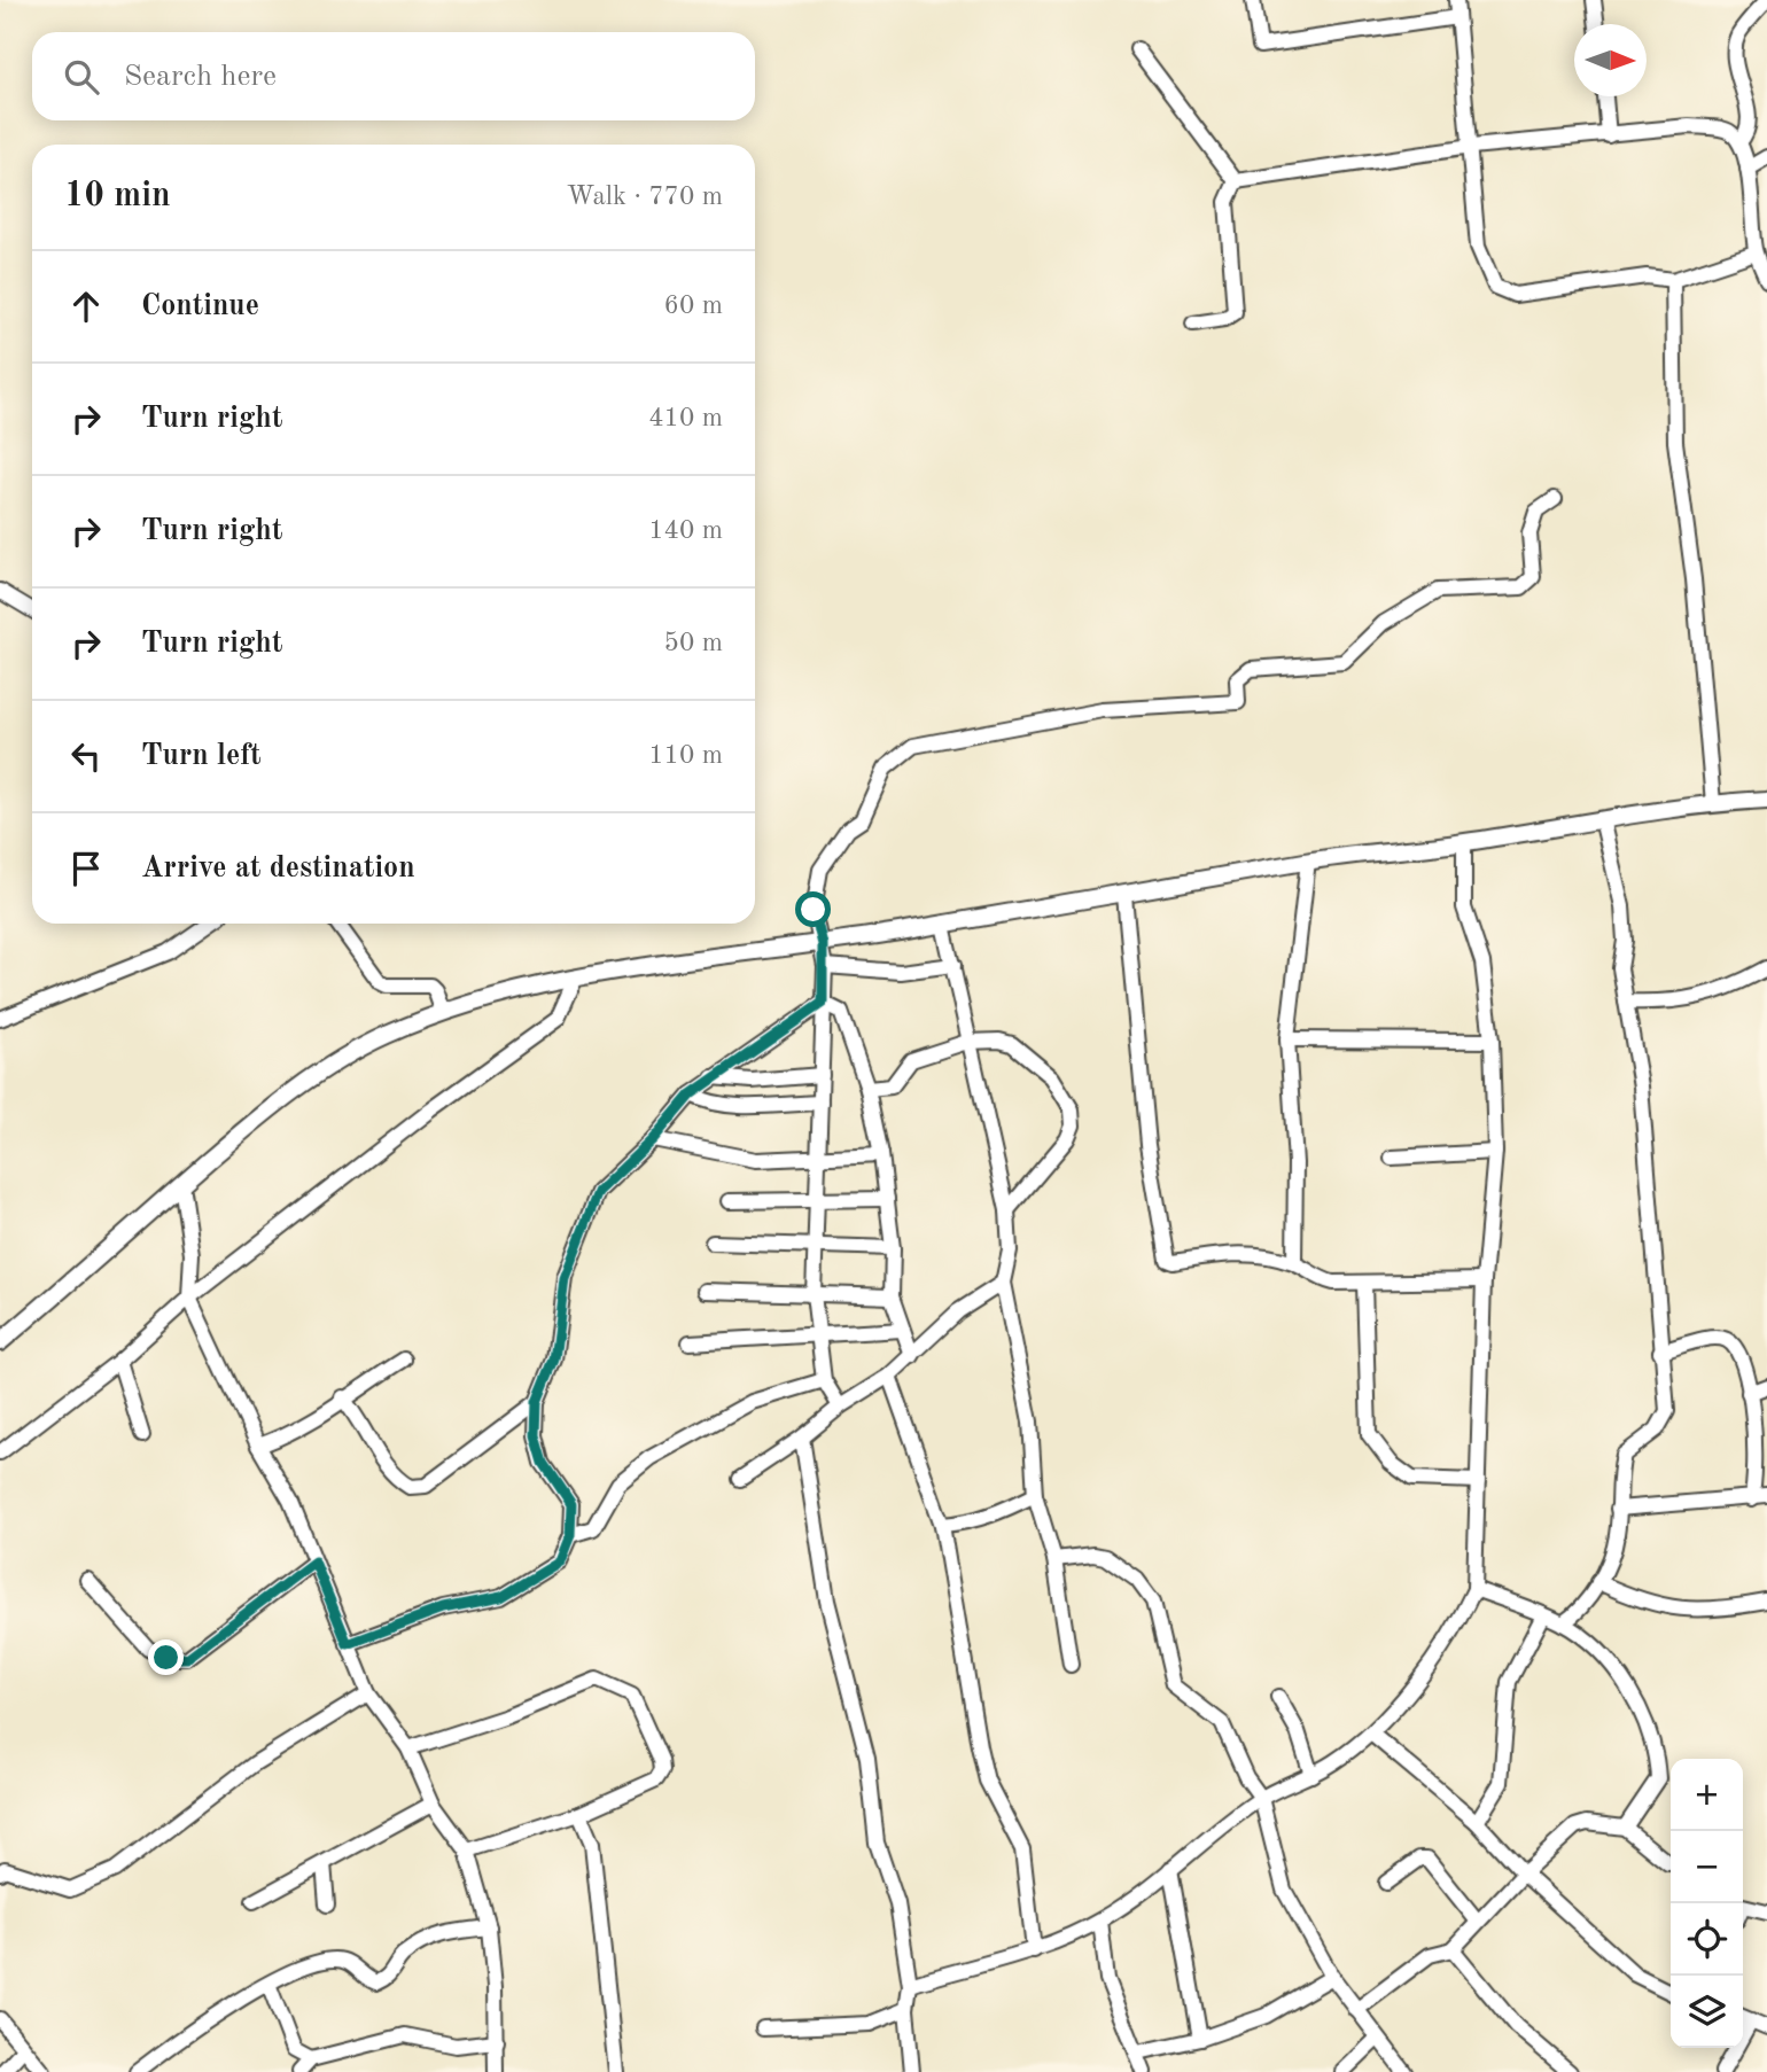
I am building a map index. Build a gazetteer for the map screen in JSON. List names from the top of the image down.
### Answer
{
  "north": "right",
  "page": {
    "search": "Search here",
    "heading": ["10 min", "Walk · 770 m"],
    "list": [
      ["Continue", "60 m"],
      ["Turn right", "410 m"],
      ["Turn right", "140 m"],
      ["Turn right", "50 m"],
      ["Turn left", "110 m"],
      "Arrive at destination"
    ],
    "map_buttons": ["+", "−"]
  }
}
